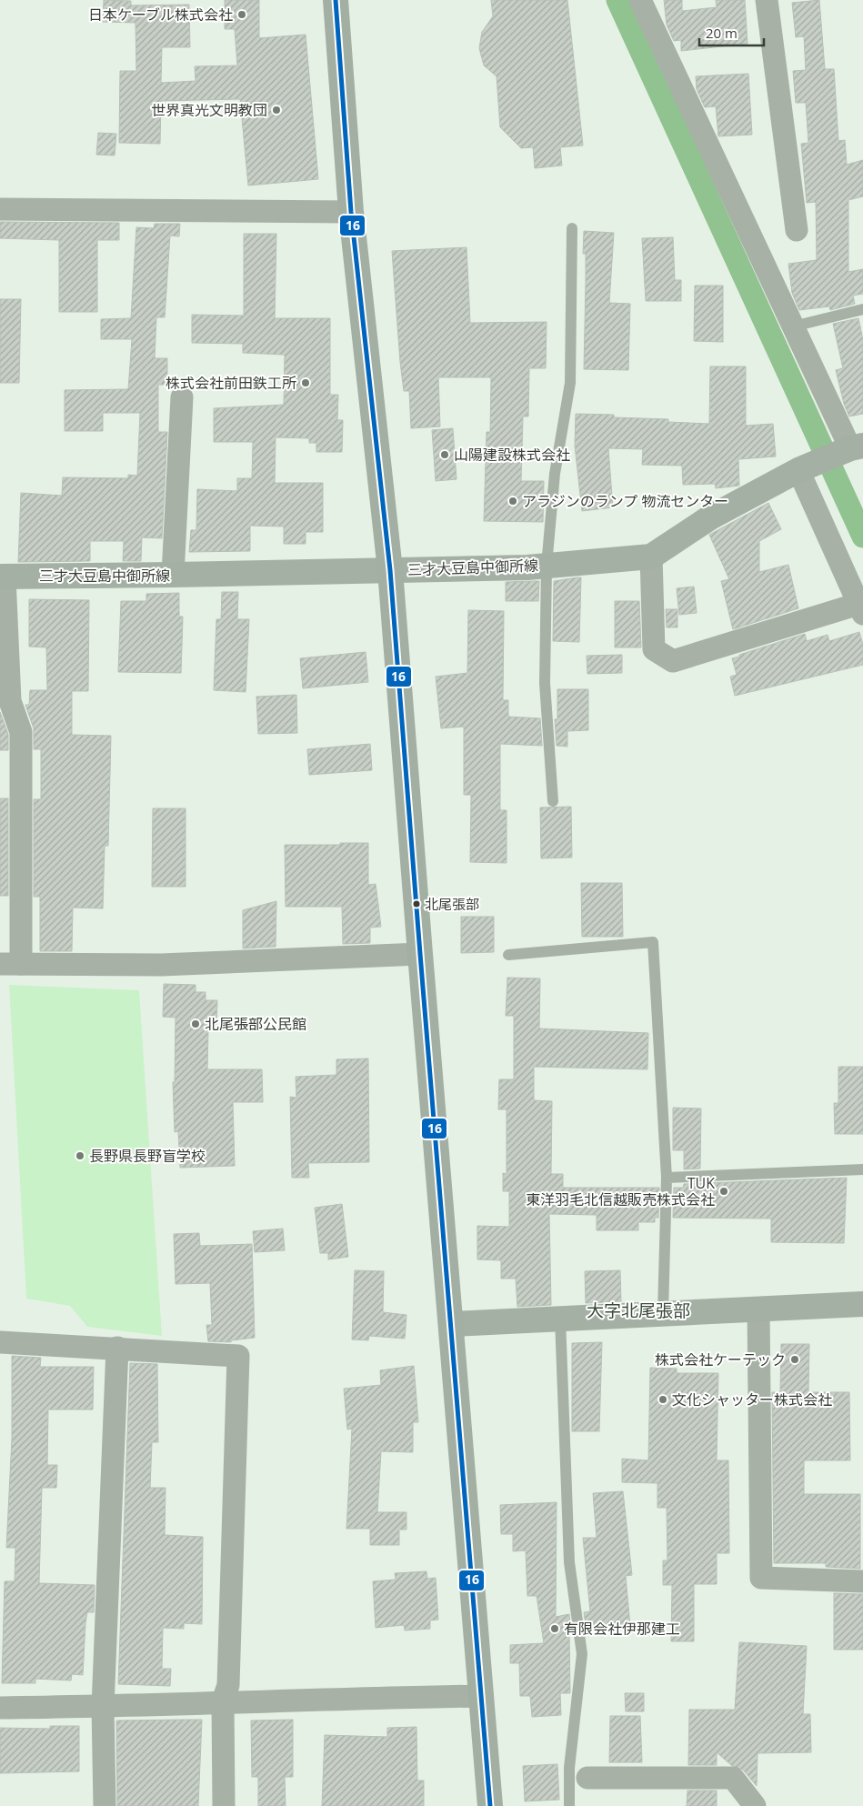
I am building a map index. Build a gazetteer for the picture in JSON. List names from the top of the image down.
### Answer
{
  "streets": {
    "main road": ["三才大豆島中御所線"]
  },
  "districts": ["大字北尾張部"],
  "places": [
    "日本ケーブル株式会社",
    "世界真光文明教団",
    "株式会社前田鉄工所",
    "山陽建設株式会社",
    "アラジンのランプ 物流センター",
    "北尾張部",
    "北尾張部公民館",
    "長野県長野盲学校",
    "TUK 東洋羽毛北信越販売株式会社",
    "株式会社ケーテック",
    "文化シャッター株式会社",
    "有限会社伊那建工"
  ],
  "lines": ["transit line 16"],
  "scale_bar": "20 m"
}
